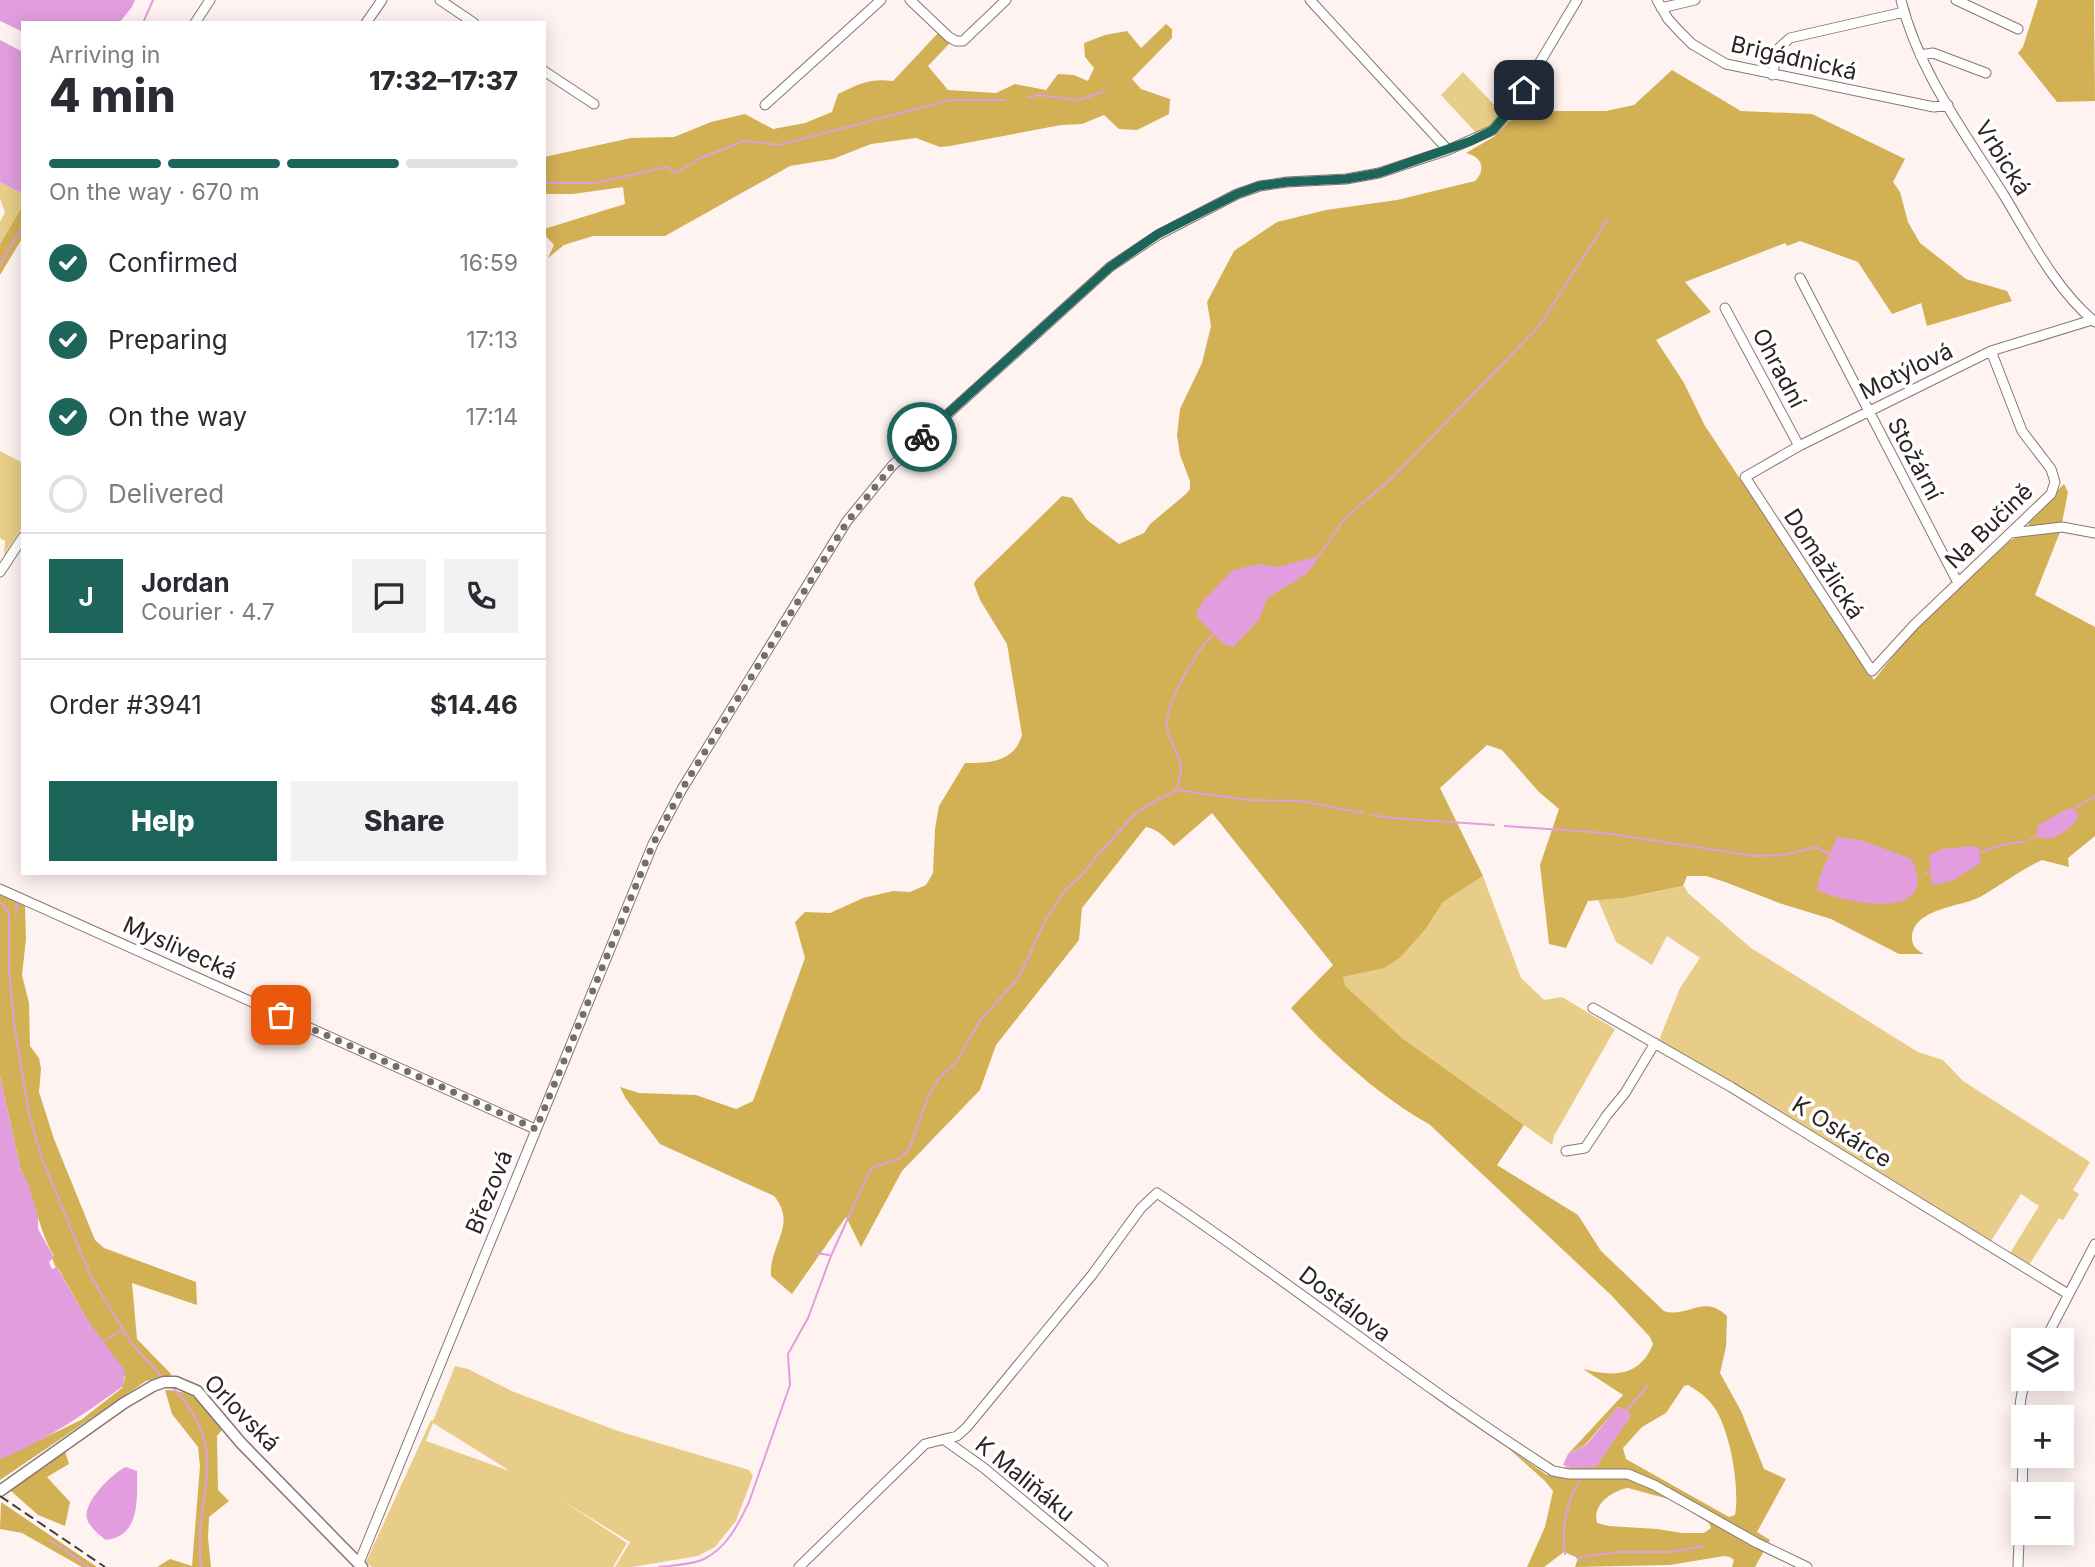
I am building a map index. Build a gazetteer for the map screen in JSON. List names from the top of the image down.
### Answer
{
  "streets": {
    "main road": ["Orlovská"],
    "street": [
      "Brigádnická",
      "Vrbická",
      "Ohradní",
      "Motýlová",
      "Stožární",
      "Na Bučině",
      "Domažlická",
      "Myslivecká",
      "K Oskárce",
      "Březová",
      "Dostálova",
      "K Maliňáku"
    ]
  },
  "crossings": [
    ["Brigádnická", "Vrbická"],
    ["Vrbická", "Motýlová"],
    ["Ohradní", "Motýlová"],
    ["Motýlová", "Stožární"],
    ["Motýlová", "Na Bučině"],
    ["Motýlová", "Domažlická"],
    ["Stožární", "Na Bučině"],
    ["Na Bučině", "Domažlická"],
    ["Myslivecká", "Březová"],
    ["Březová", "Orlovská"],
    ["Dostálova", "K Maliňáku"]
  ],
  "page": {
    "heading": ["4 min", "Arriving in", "17:32–17:37"],
    "panel": [
      "Jordan",
      "Courier · 4.7",
      "Order #3941",
      "$14.46"
    ],
    "bar": "On the way · 670 m",
    "list": [
      ["Confirmed", "16:59"],
      ["Preparing", "17:13"],
      ["On the way", "17:14"],
      "Delivered"
    ],
    "round": "J",
    "buttons": ["Help", "Share"],
    "map_buttons": ["+", "−"]
  }
}
